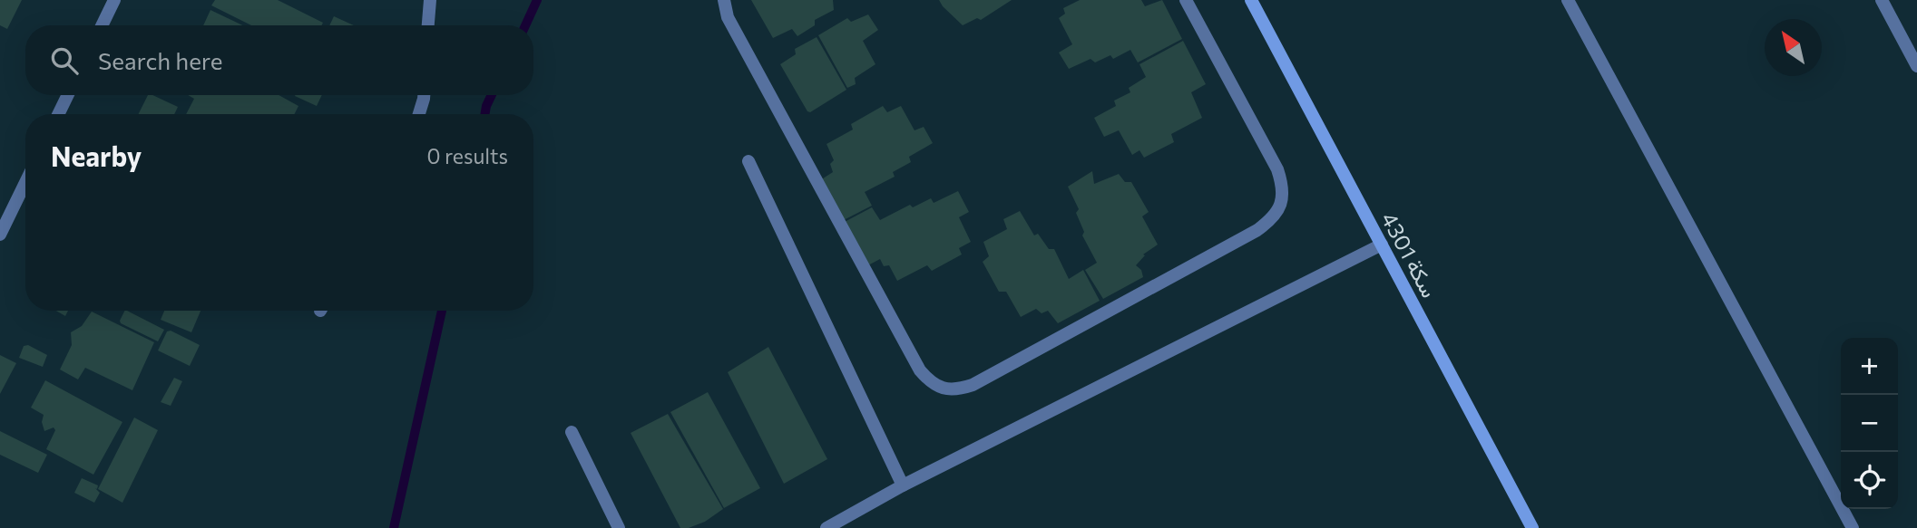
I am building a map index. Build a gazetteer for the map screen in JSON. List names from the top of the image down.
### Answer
{
  "streets": {
    "street": ["سكة 4301"]
  },
  "north": "top left",
  "page": {
    "search": "Search here",
    "heading": ["Nearby", "0 results"],
    "map_buttons": ["+", "−"]
  }
}
